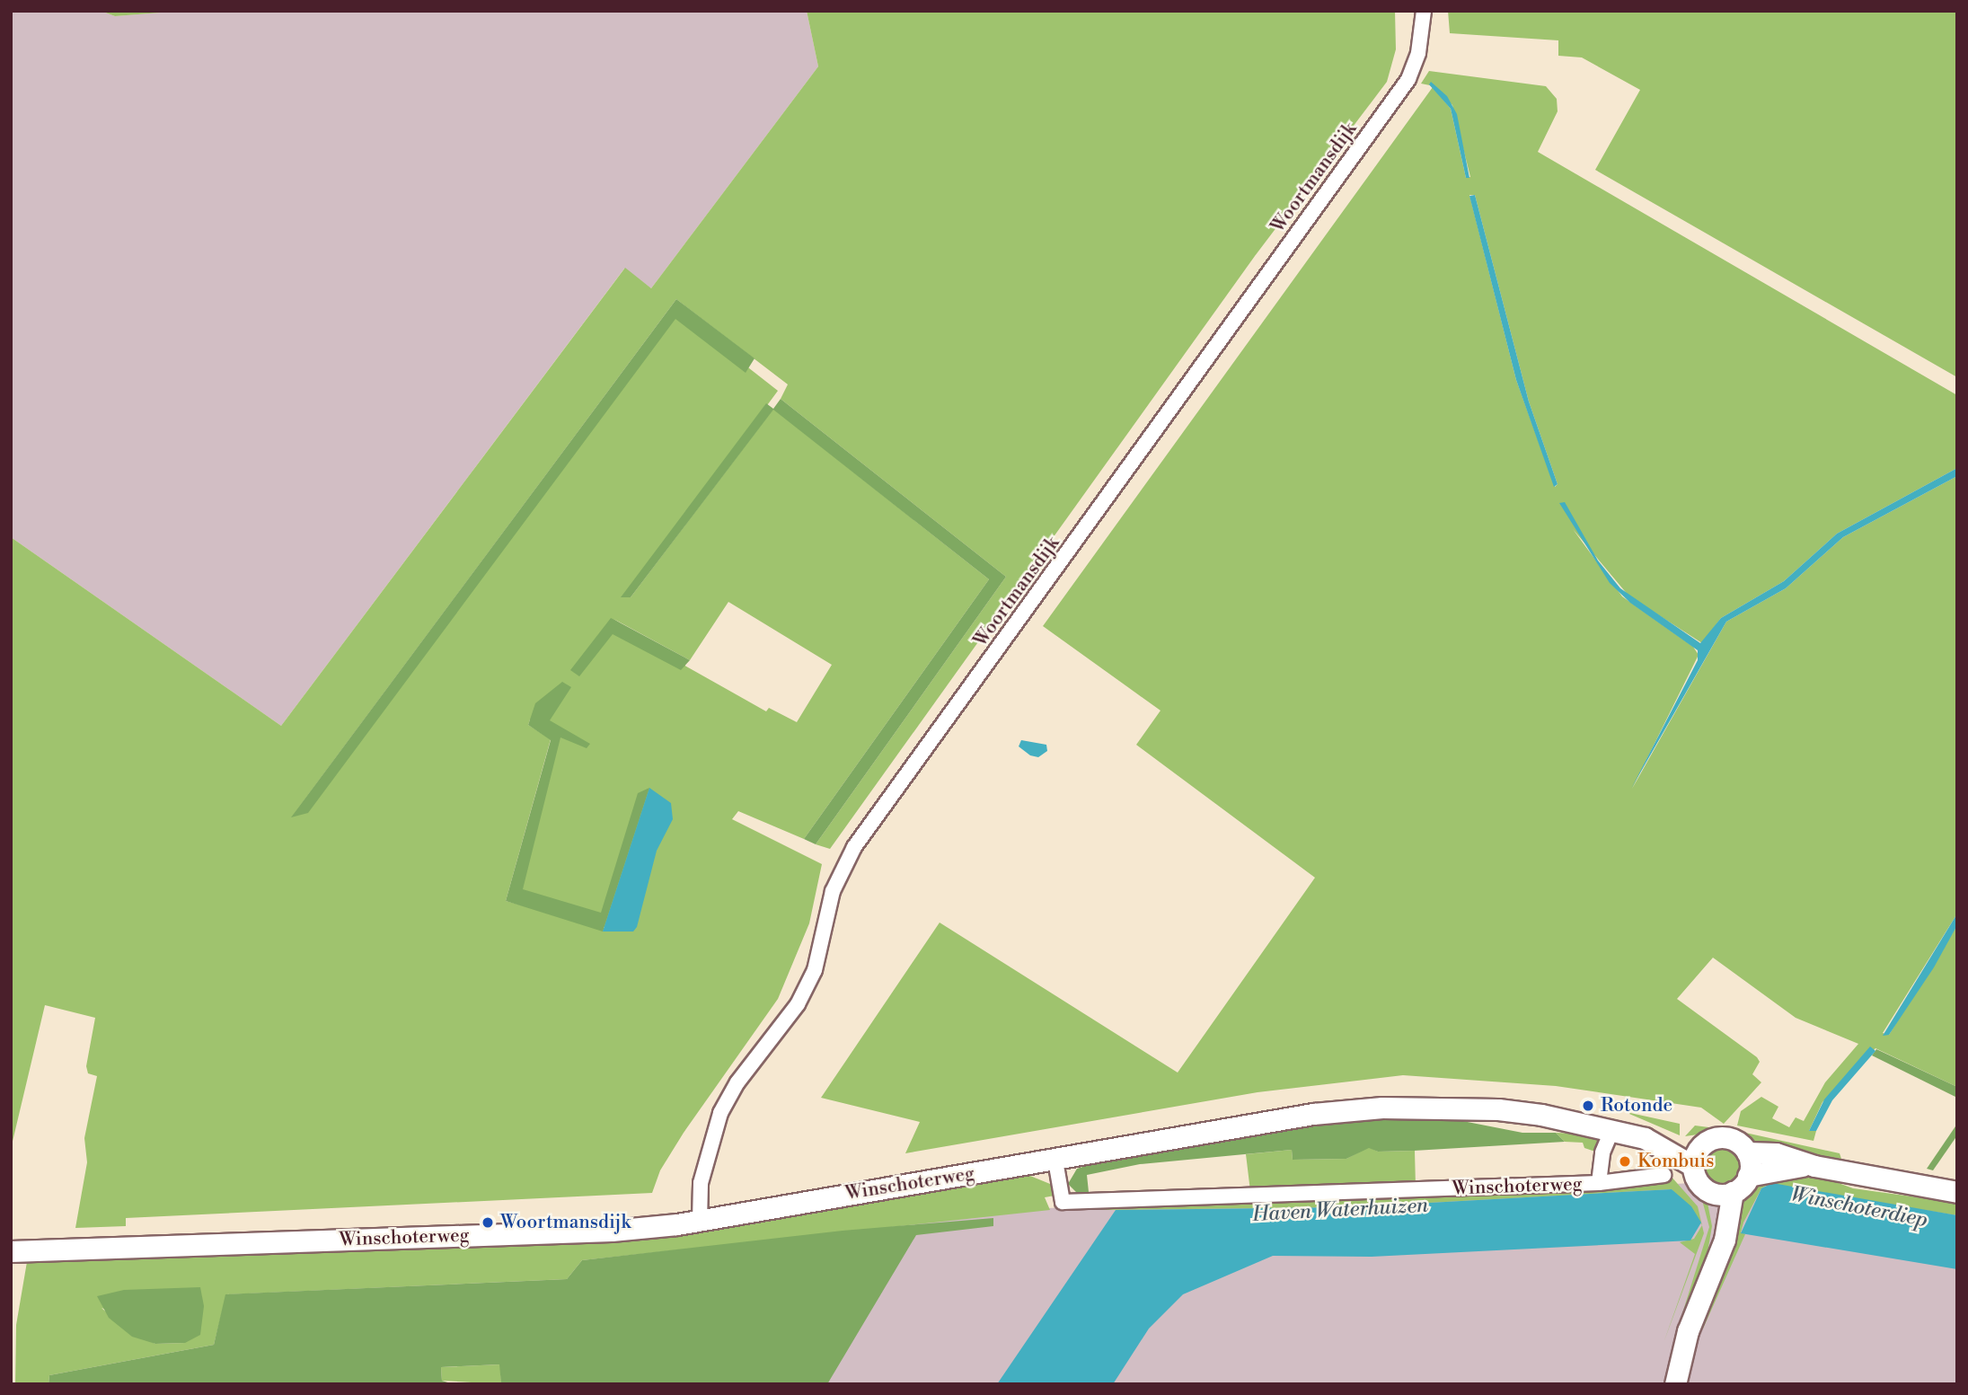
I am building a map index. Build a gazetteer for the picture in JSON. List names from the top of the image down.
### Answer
{
  "streets": {
    "main road": ["Winschoterweg"],
    "street": ["Woortmansdijk"]
  },
  "crossings": [
    ["Woortmansdijk", "Winschoterweg"]
  ],
  "water": ["Winschoterdiep", "Haven Waterhuizen"],
  "places": ["Rotonde", "Kombuis", "Woortmansdijk"]
}
